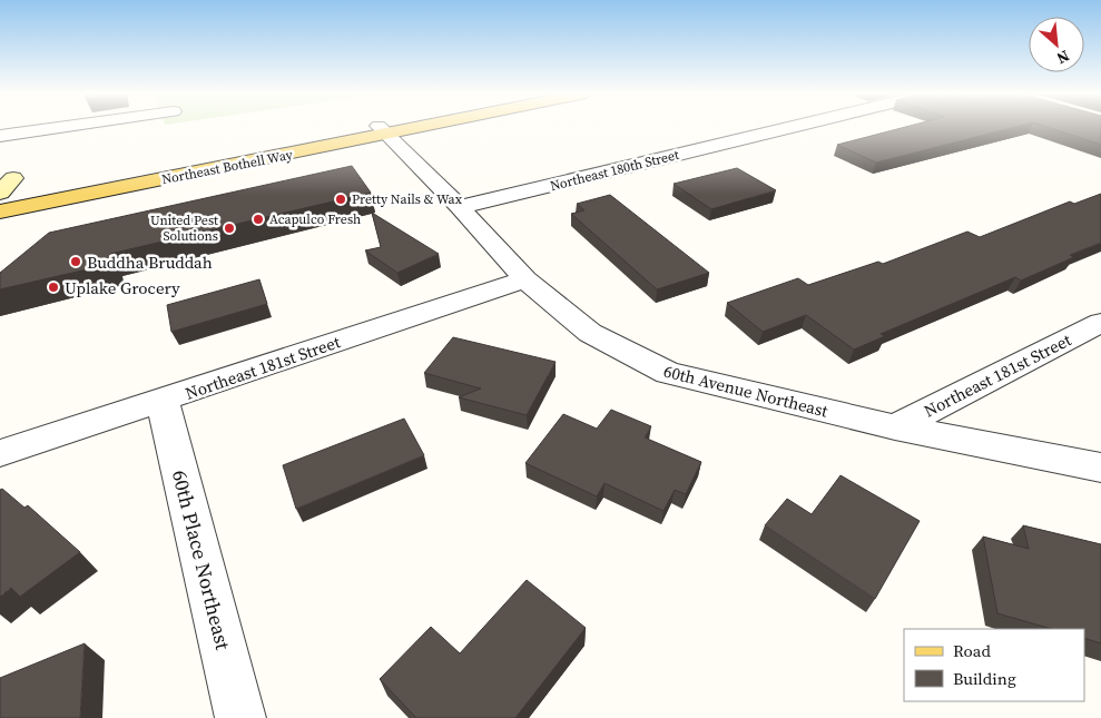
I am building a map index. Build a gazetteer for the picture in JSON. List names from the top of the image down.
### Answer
{
  "streets": {
    "main road": ["Northeast Bothell Way"],
    "street": [
      "Northeast 180th Street",
      "Northeast 181st Street",
      "60th Avenue Northeast",
      "60th Place Northeast"
    ]
  },
  "crossings": [
    ["Northeast Bothell Way", "60th Avenue Northeast"],
    ["Northeast 180th Street", "60th Avenue Northeast"],
    ["Northeast 181st Street", "60th Avenue Northeast"],
    ["Northeast 181st Street", "60th Place Northeast"]
  ],
  "places": [
    "Pretty Nails & Wax",
    "Acapulco Fresh",
    "United Pest Solutions",
    "Buddha Bruddah",
    "Uplake Grocery"
  ],
  "legend": ["Road", "Building"],
  "north": "bottom right"
}
